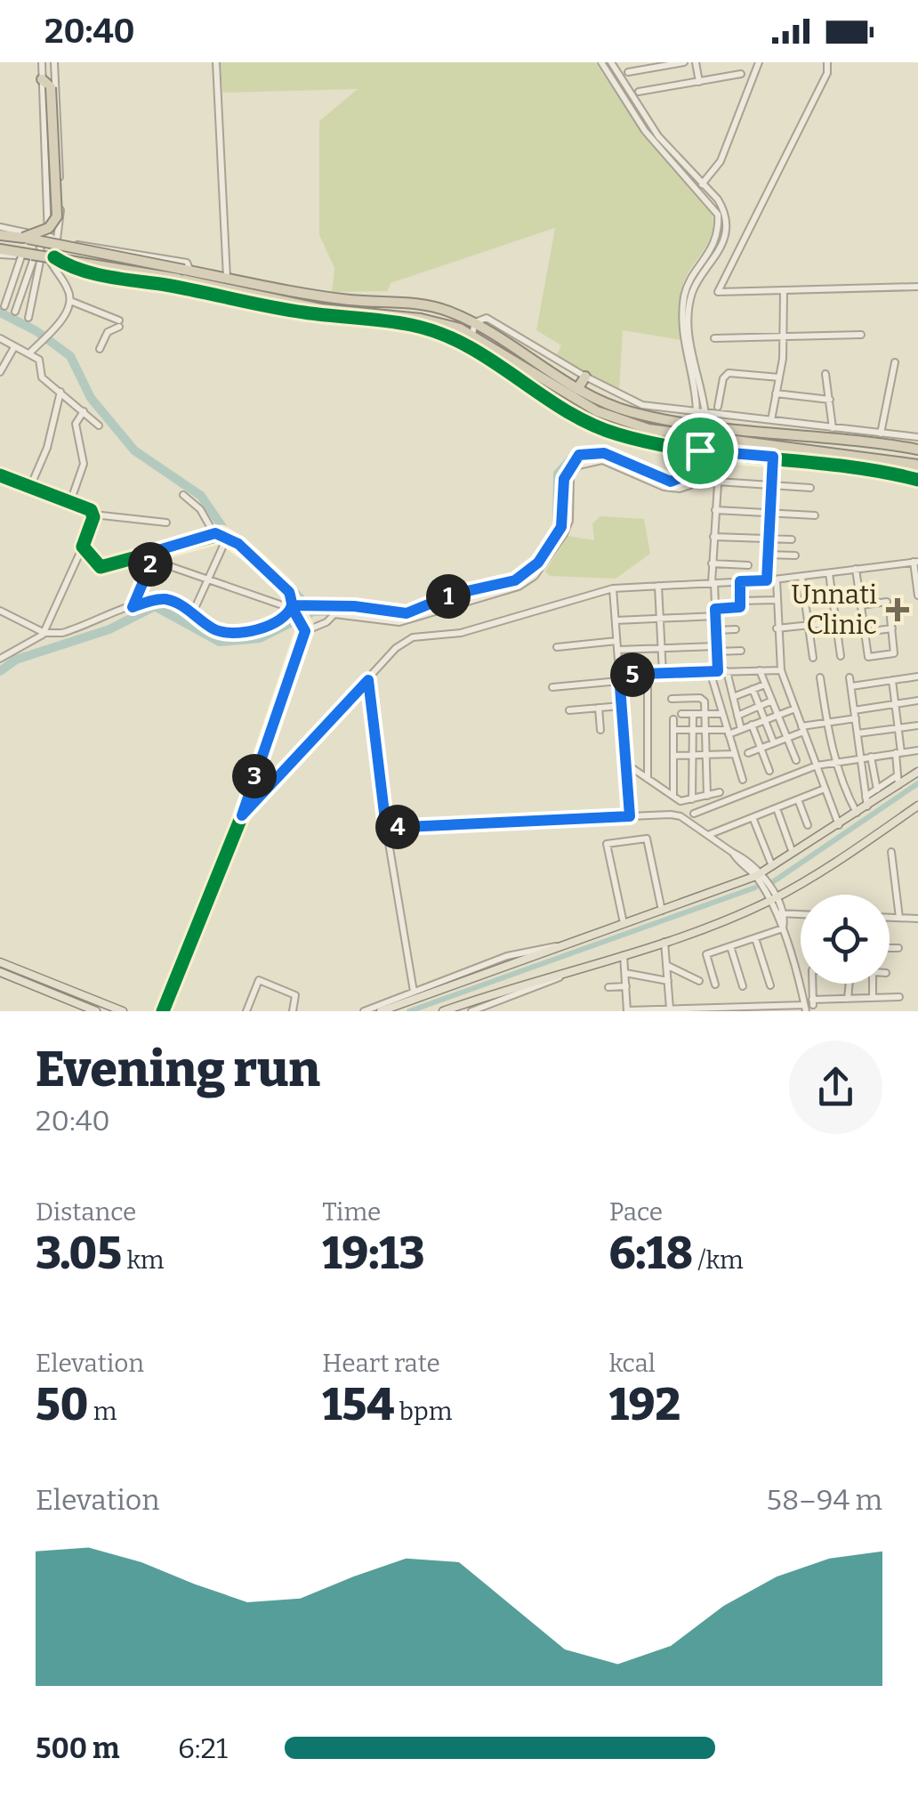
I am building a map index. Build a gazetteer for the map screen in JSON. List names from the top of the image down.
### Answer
{
  "places": {
    "health": ["Unnati Clinic"]
  },
  "page": {
    "status": "20:40",
    "pins": [
      "2",
      "1",
      "5",
      "3",
      "4"
    ],
    "heading": ["Evening run", "20:40"],
    "stats": [
      ["Distance", "3.05 km"],
      ["Time", "19:13"],
      ["Pace", "6:18 /km"],
      ["Elevation", "50 m"],
      ["Heart rate", "154 bpm"],
      ["kcal", "192"]
    ],
    "chart": ["Elevation", "58–94 m"],
    "list": [
      {
        "name": "500 m",
        "note": "6:21"
      }
    ]
  }
}
